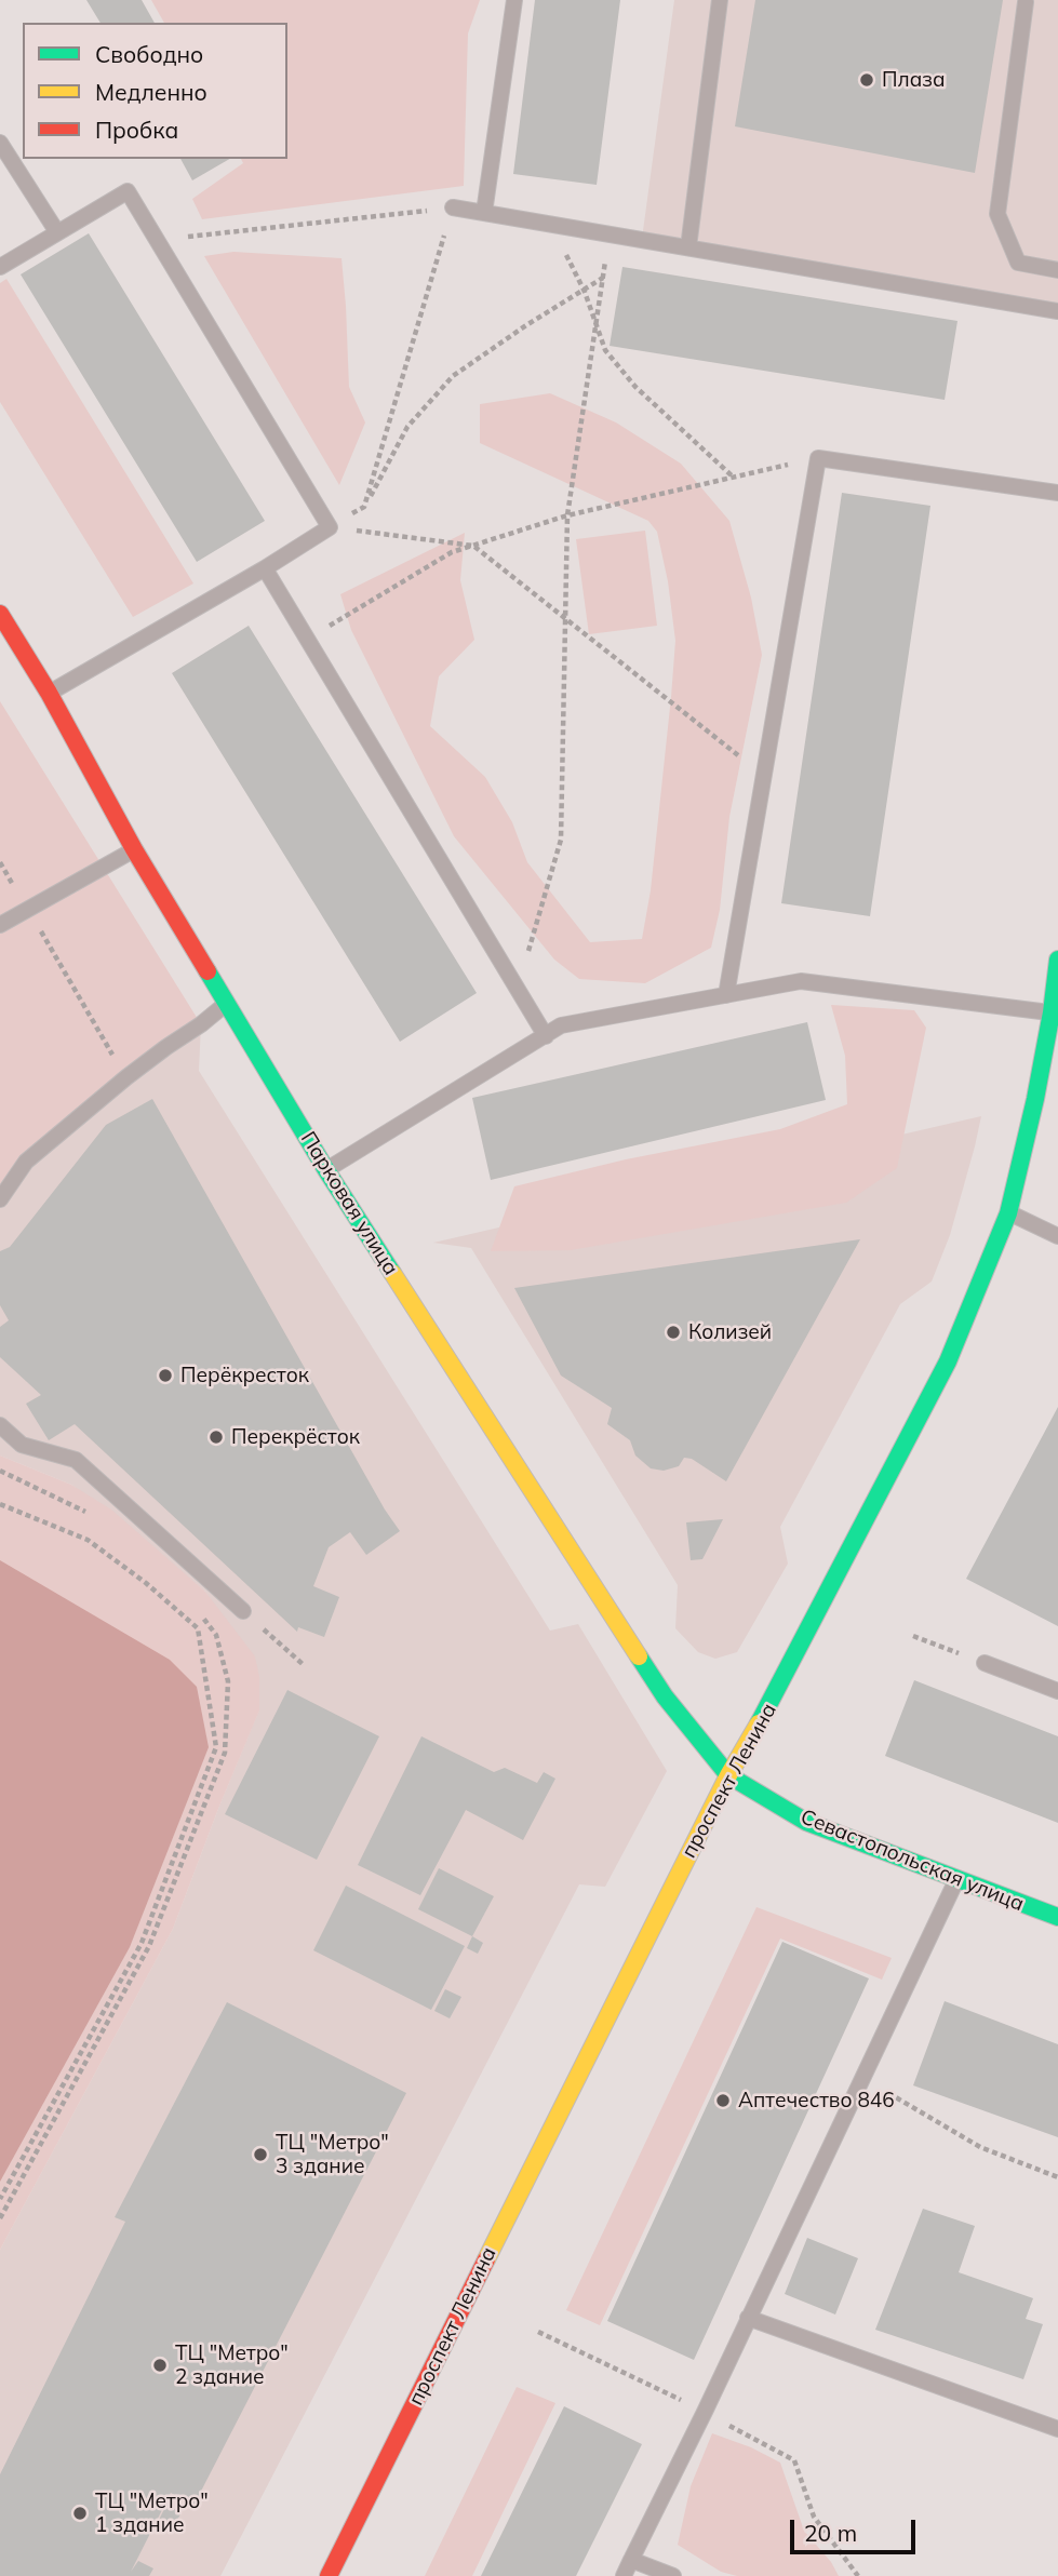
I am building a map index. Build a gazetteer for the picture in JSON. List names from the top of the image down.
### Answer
{
  "streets": {
    "main road": ["Парковая улица", "проспект Ленина", "Севастопольская улица"]
  },
  "crossings": [
    ["Парковая улица", "проспект Ленина"],
    ["Парковая улица", "Севастопольская улица"],
    ["проспект Ленина", "Севастопольская улица"]
  ],
  "places": [
    "Плаза",
    "Колизей",
    "Перёкресток",
    "Перекрёсток",
    "Аптечество 846",
    "ТЦ \"Метро\" 3 здание",
    "ТЦ \"Метро\" 2 здание",
    "ТЦ \"Метро\" 1 здание"
  ],
  "legend": ["Свободно", "Медленно", "Пробка"],
  "scale_bar": "20 m"
}
